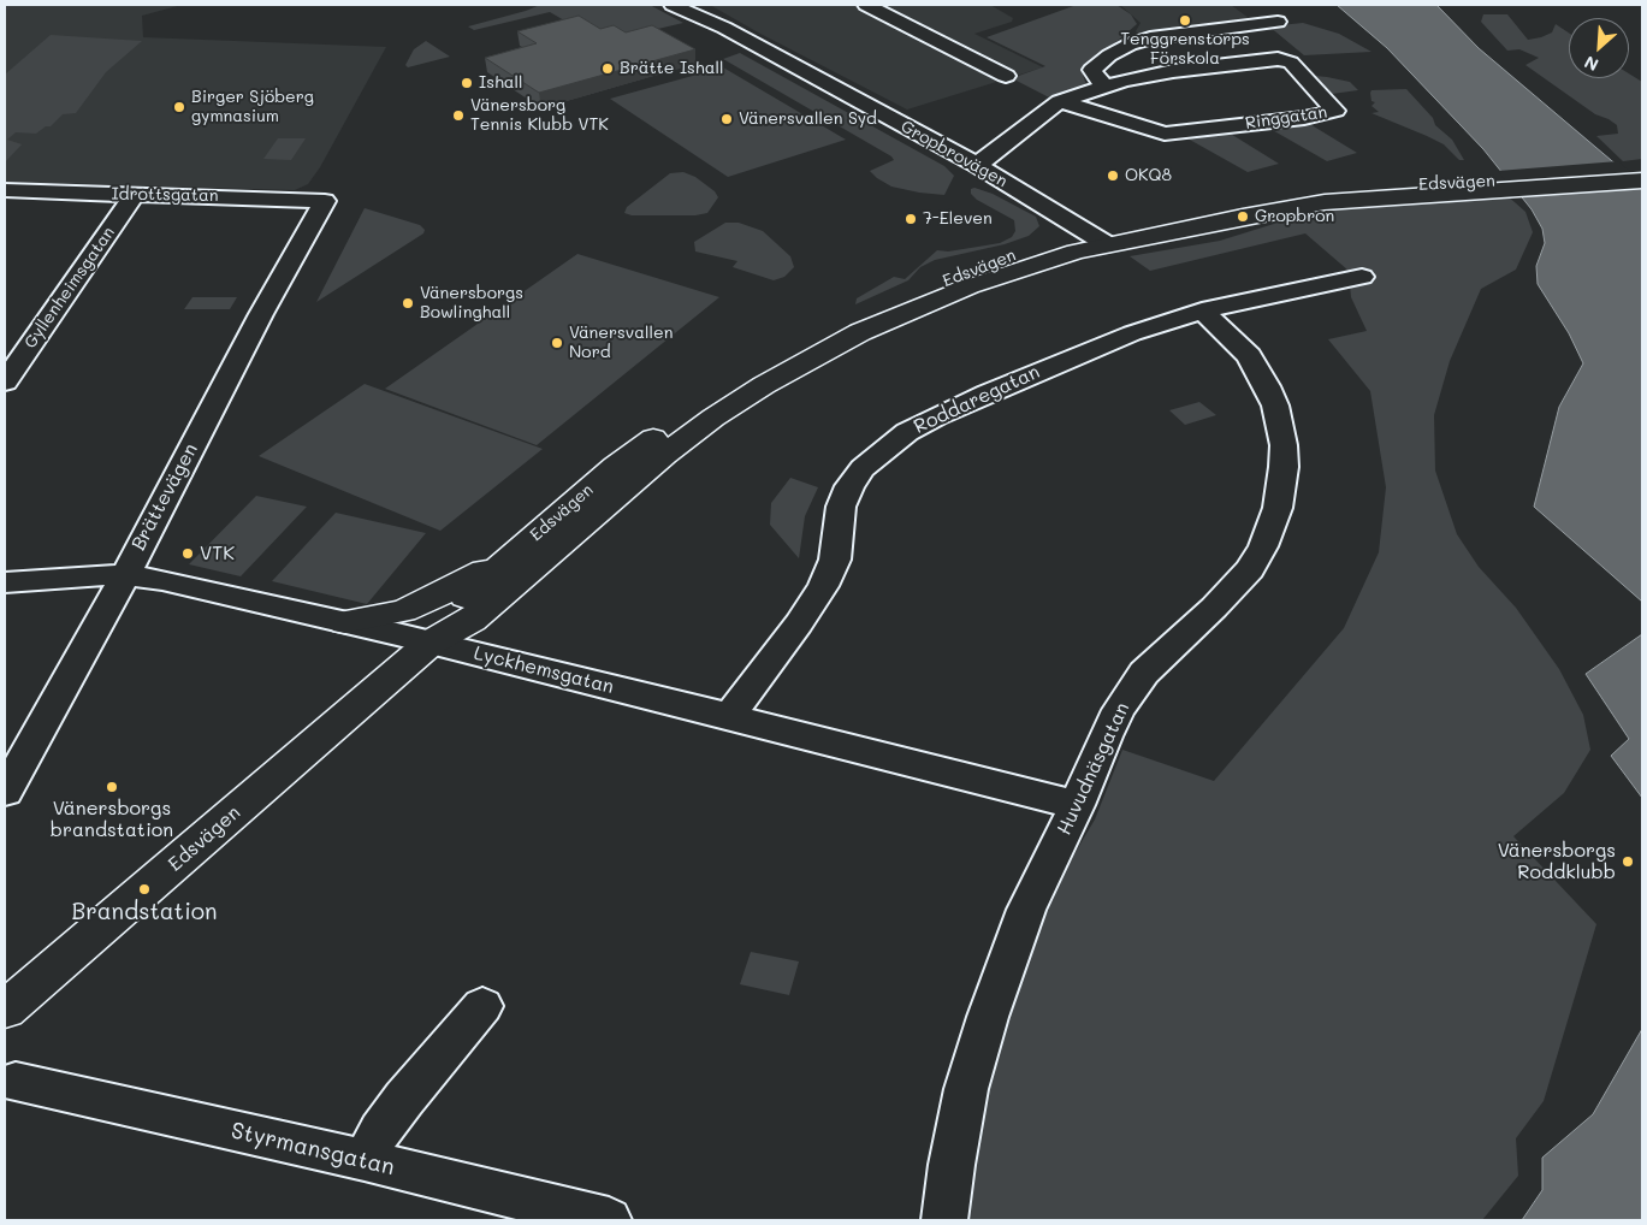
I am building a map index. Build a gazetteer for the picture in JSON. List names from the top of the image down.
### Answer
{
  "streets": {
    "main road": ["Edsvägen"],
    "street": [
      "Ringgatan",
      "Gropbrovägen",
      "Idrottsgatan",
      "Gyllenheimsgatan",
      "Roddaregatan",
      "Brättevägen",
      "Lyckhemsgatan",
      "Huvudnäsgatan",
      "Styrmansgatan"
    ]
  },
  "crossings": [
    ["Ringgatan", "Gropbrovägen"],
    ["Gropbrovägen", "Edsvägen"],
    ["Edsvägen", "Lyckhemsgatan"],
    ["Idrottsgatan", "Gyllenheimsgatan"],
    ["Idrottsgatan", "Brättevägen"],
    ["Roddaregatan", "Lyckhemsgatan"],
    ["Roddaregatan", "Huvudnäsgatan"],
    ["Brättevägen", "Lyckhemsgatan"],
    ["Lyckhemsgatan", "Huvudnäsgatan"]
  ],
  "places": [
    "Tenggrenstorps Förskola",
    "Brätte Ishall",
    "Ishall",
    "Birger Sjöberg gymnasium",
    "Vänersborg Tennis Klubb VTK",
    "Vänersvallen Syd",
    "OKQ8",
    "Gropbron",
    "7-Eleven",
    "Vänersborgs Bowlinghall",
    "Vänersvallen Nord",
    "VTK",
    "Vänersborgs brandstation",
    "Vänersborgs Roddklubb",
    "Brandstation"
  ],
  "north": "bottom left"
}
